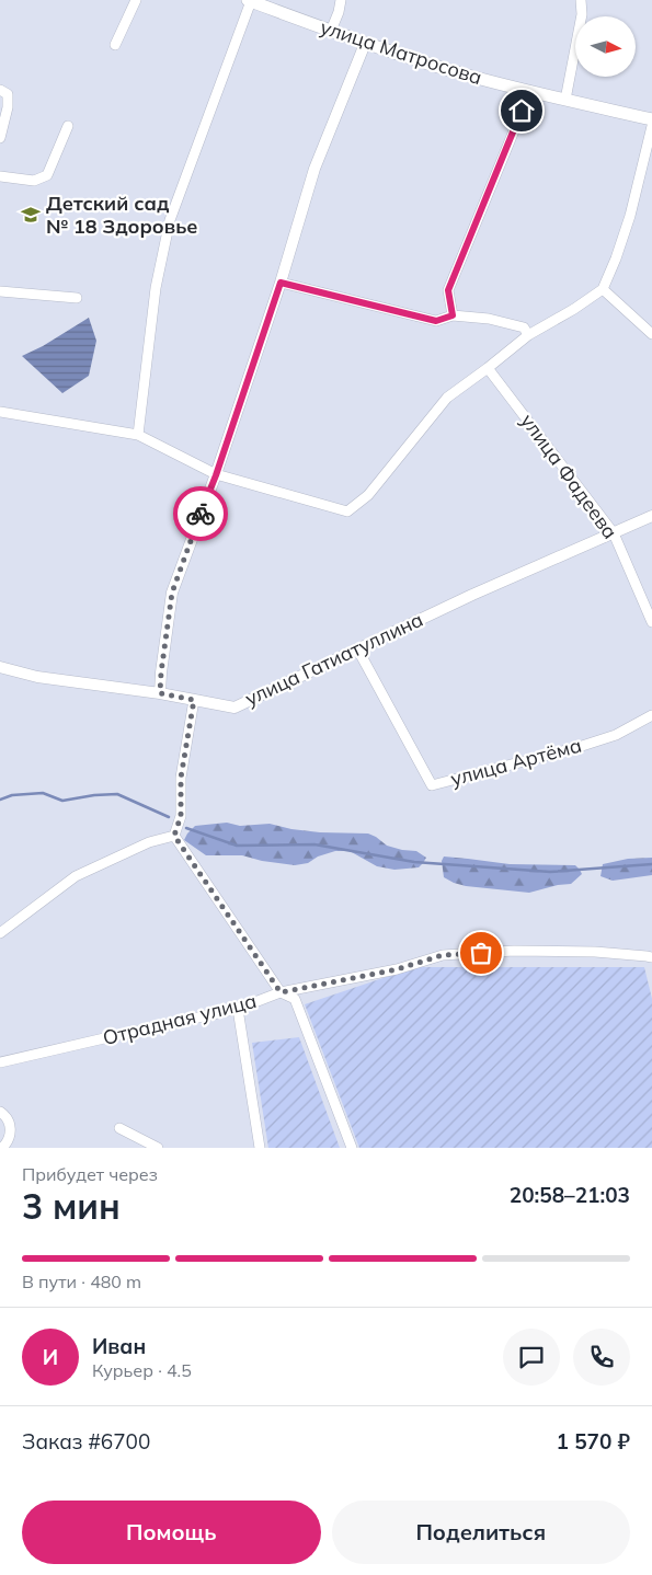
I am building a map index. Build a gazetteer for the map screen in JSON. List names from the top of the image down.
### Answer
{
  "streets": {
    "main road": ["улица Матросова"],
    "street": [
      "улица Фадеева",
      "улица Гатиатуллина",
      "улица Артёма",
      "Отрадная улица"
    ]
  },
  "crossings": [
    ["улица Фадеева", "улица Гатиатуллина"],
    ["улица Гатиатуллина", "улица Артёма"]
  ],
  "places": {
    "school or university": ["Детский сад № 18 Здоровье"]
  },
  "north": "right",
  "page": {
    "heading": ["3 мин", "Прибудет через", "20:58–21:03"],
    "panel": [
      "Иван",
      "Курьер · 4.5",
      "Заказ #6700",
      "1 570 ₽"
    ],
    "bar": "В пути · 480 m",
    "round": "И",
    "buttons": ["Помощь", "Поделиться"]
  }
}
